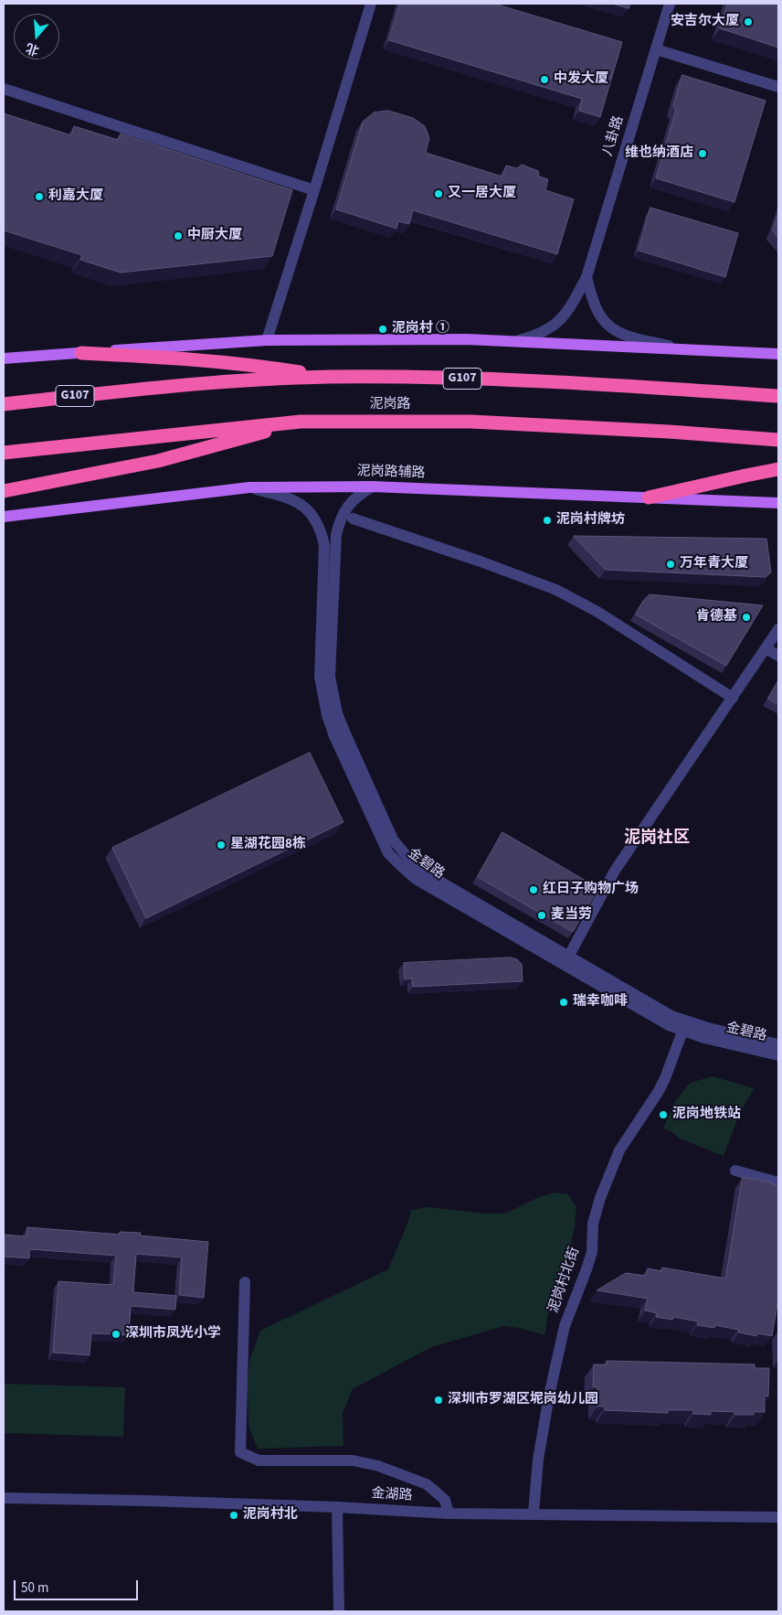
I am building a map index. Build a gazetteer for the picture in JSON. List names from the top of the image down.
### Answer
{
  "streets": {
    "highway": ["G107", "泥岗路"],
    "main road": ["泥岗路辅路"],
    "street": [
      "八卦路",
      "金碧路",
      "泥岗村北街",
      "金湖路"
    ]
  },
  "crossings": [
    ["泥岗路辅路", "金碧路"],
    ["金碧路", "泥岗村北街"],
    ["泥岗村北街", "金湖路"]
  ],
  "districts": ["泥岗社区"],
  "places": [
    "安吉尔大厦",
    "中发大厦",
    "维也纳酒店",
    "又一居大厦",
    "利嘉大厦",
    "中厨大厦",
    "泥岗村 ①",
    "泥岗村牌坊",
    "万年青大厦",
    "肯德基",
    "星湖花园8栋",
    "红日子购物广场",
    "麦当劳",
    "瑞幸咖啡",
    "泥岗地铁站",
    "深圳市凤光小学",
    "深圳市罗湖区坭岗幼儿园",
    "泥岗村北"
  ],
  "scale_bar": "50 m",
  "north": "bottom"
}
